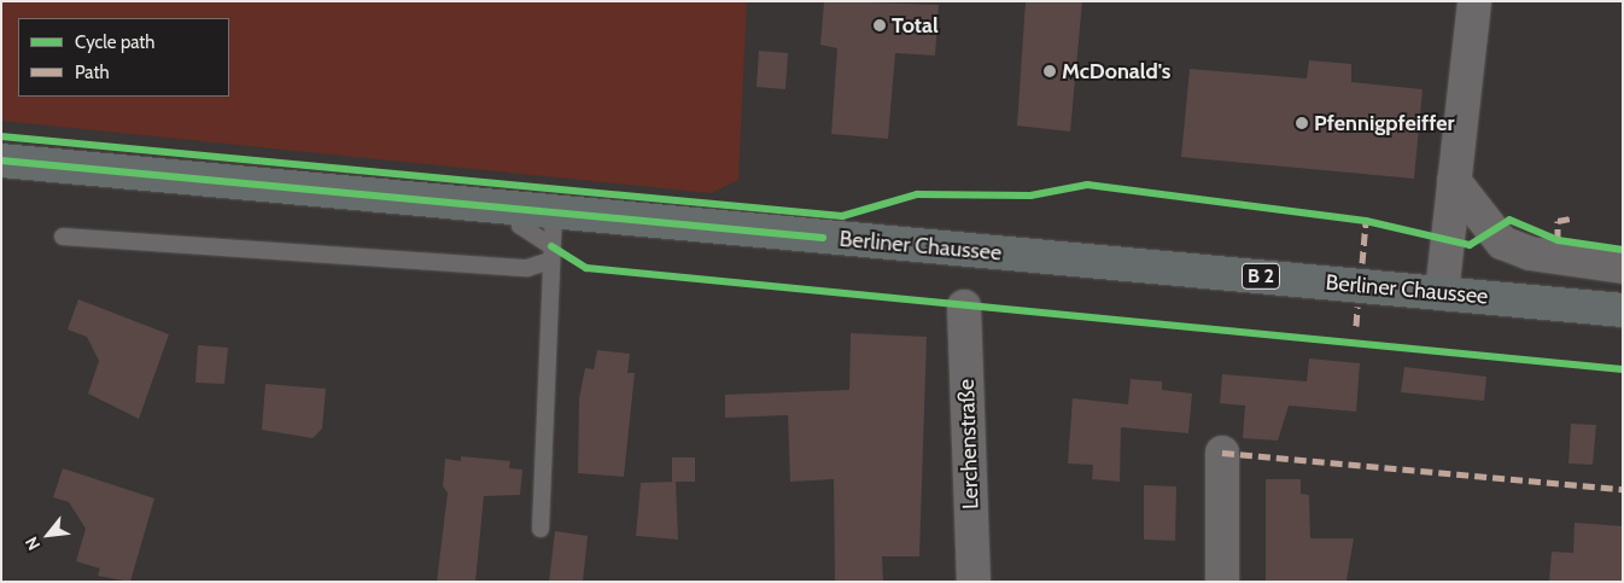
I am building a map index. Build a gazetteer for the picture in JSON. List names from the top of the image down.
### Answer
{
  "streets": {
    "main road": ["Berliner Chaussee", "B 2"],
    "street": ["Lerchenstraße"]
  },
  "places": ["Total", "McDonald's", "Pfennigpfeiffer"],
  "legend": ["Cycle path", "Path"],
  "north": "bottom left"
}
